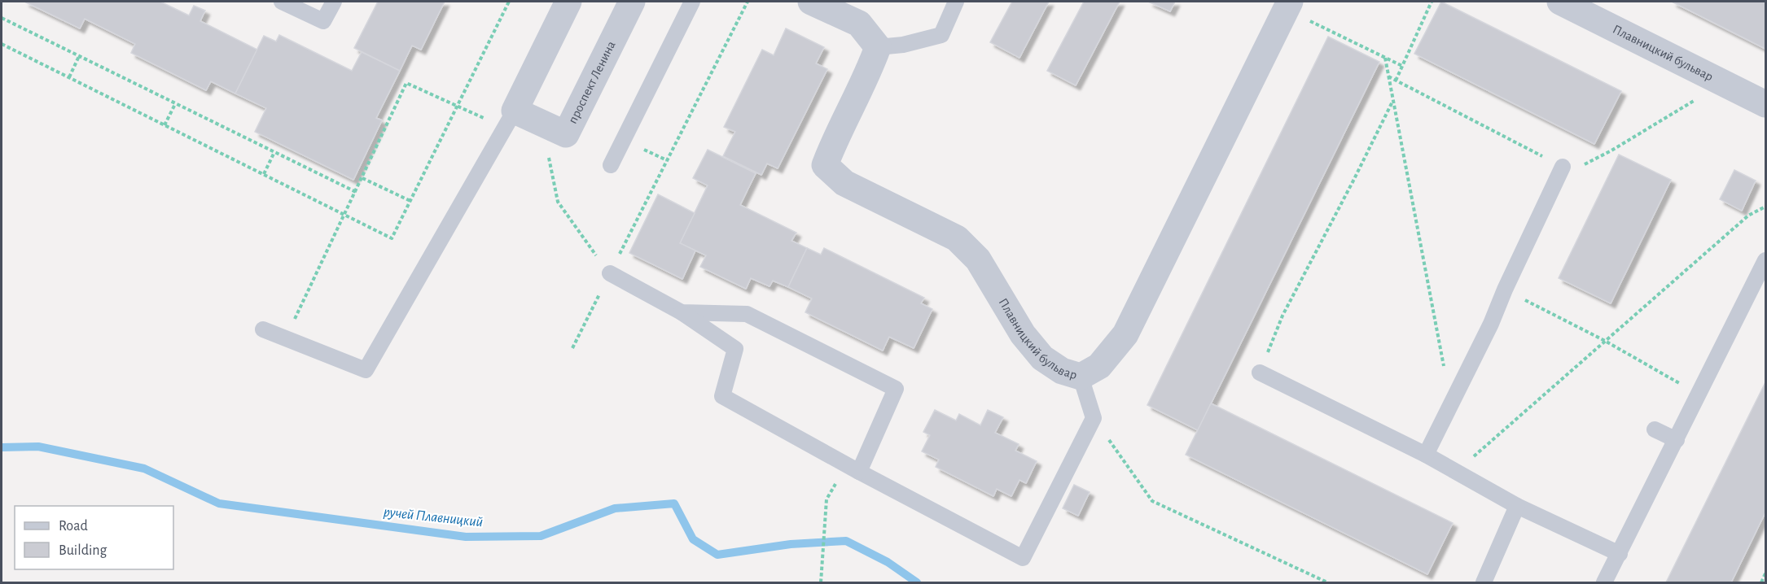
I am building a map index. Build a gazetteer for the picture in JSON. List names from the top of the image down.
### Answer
{
  "streets": {
    "street": ["Плавницкий бульвар", "проспект Ленина"]
  },
  "water": ["ручей Плавницкий"],
  "legend": ["Road", "Building"]
}
